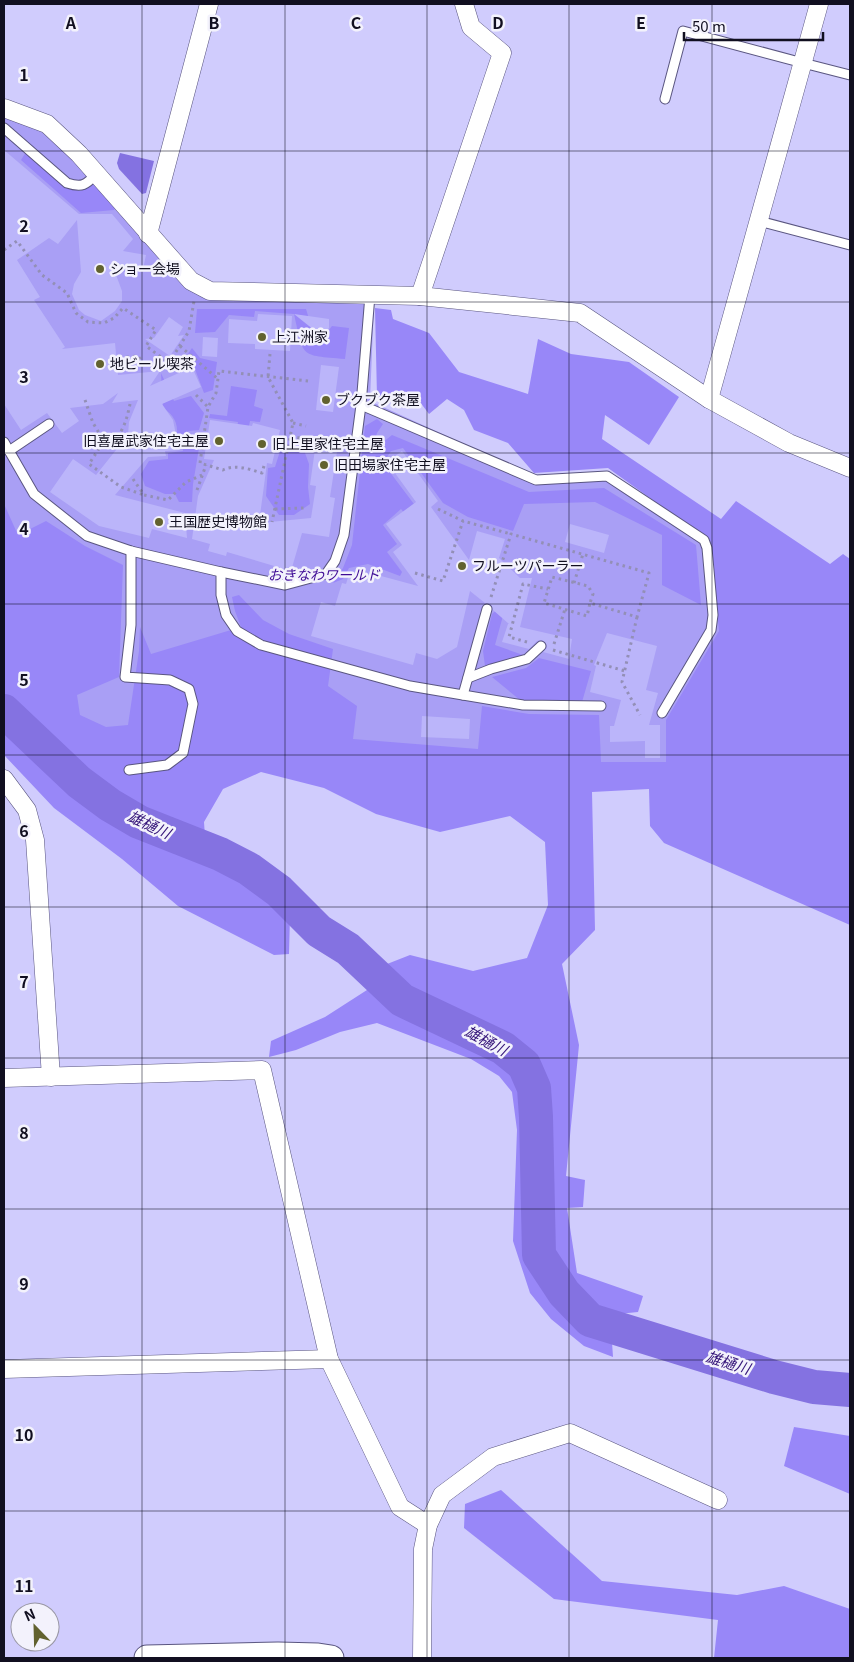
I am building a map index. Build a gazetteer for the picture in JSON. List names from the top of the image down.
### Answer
{
  "water": ["雄樋川"],
  "parks": ["おきなわワールド"],
  "places": [
    "ショー会場",
    "上江洲家",
    "地ビール喫茶",
    "ブクブク茶屋",
    "旧喜屋武家住宅主屋",
    "旧上里家住宅主屋",
    "旧田場家住宅主屋",
    "王国歴史博物館",
    "フルーツパーラー"
  ],
  "scale_bar": "50 m",
  "north": "top left",
  "grid": {
    "columns": [
      "A",
      "B",
      "C",
      "D",
      "E"
    ],
    "rows": [
      "1",
      "2",
      "3",
      "4",
      "5",
      "6",
      "7",
      "8",
      "9",
      "10",
      "11"
    ]
  }
}
